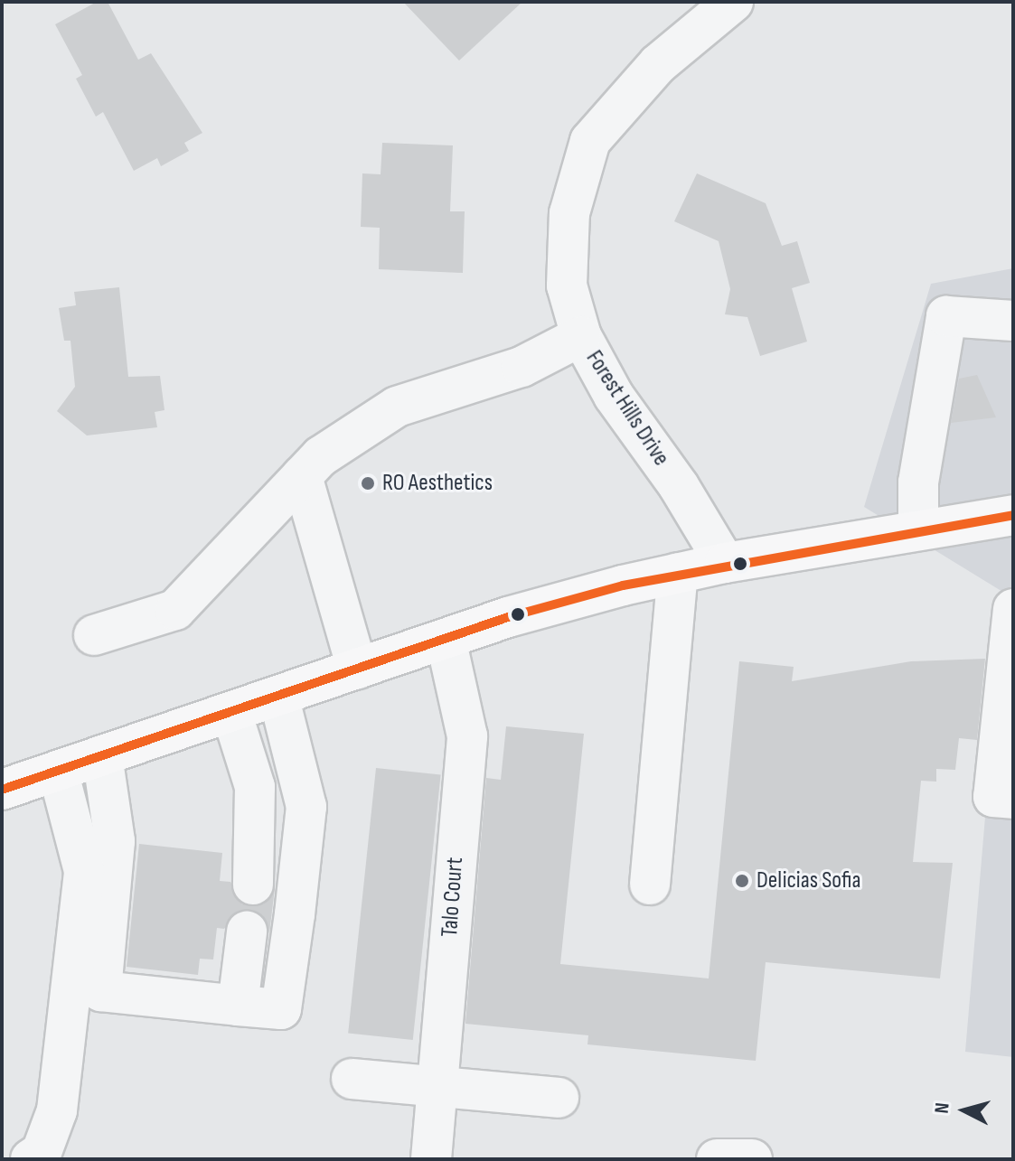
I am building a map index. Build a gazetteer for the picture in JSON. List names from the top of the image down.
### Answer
{
  "streets": {
    "street": ["Forest Hills Drive", "Talo Court"]
  },
  "places": ["RO Aesthetics", "Delicias Sofia"],
  "north": "left"
}
